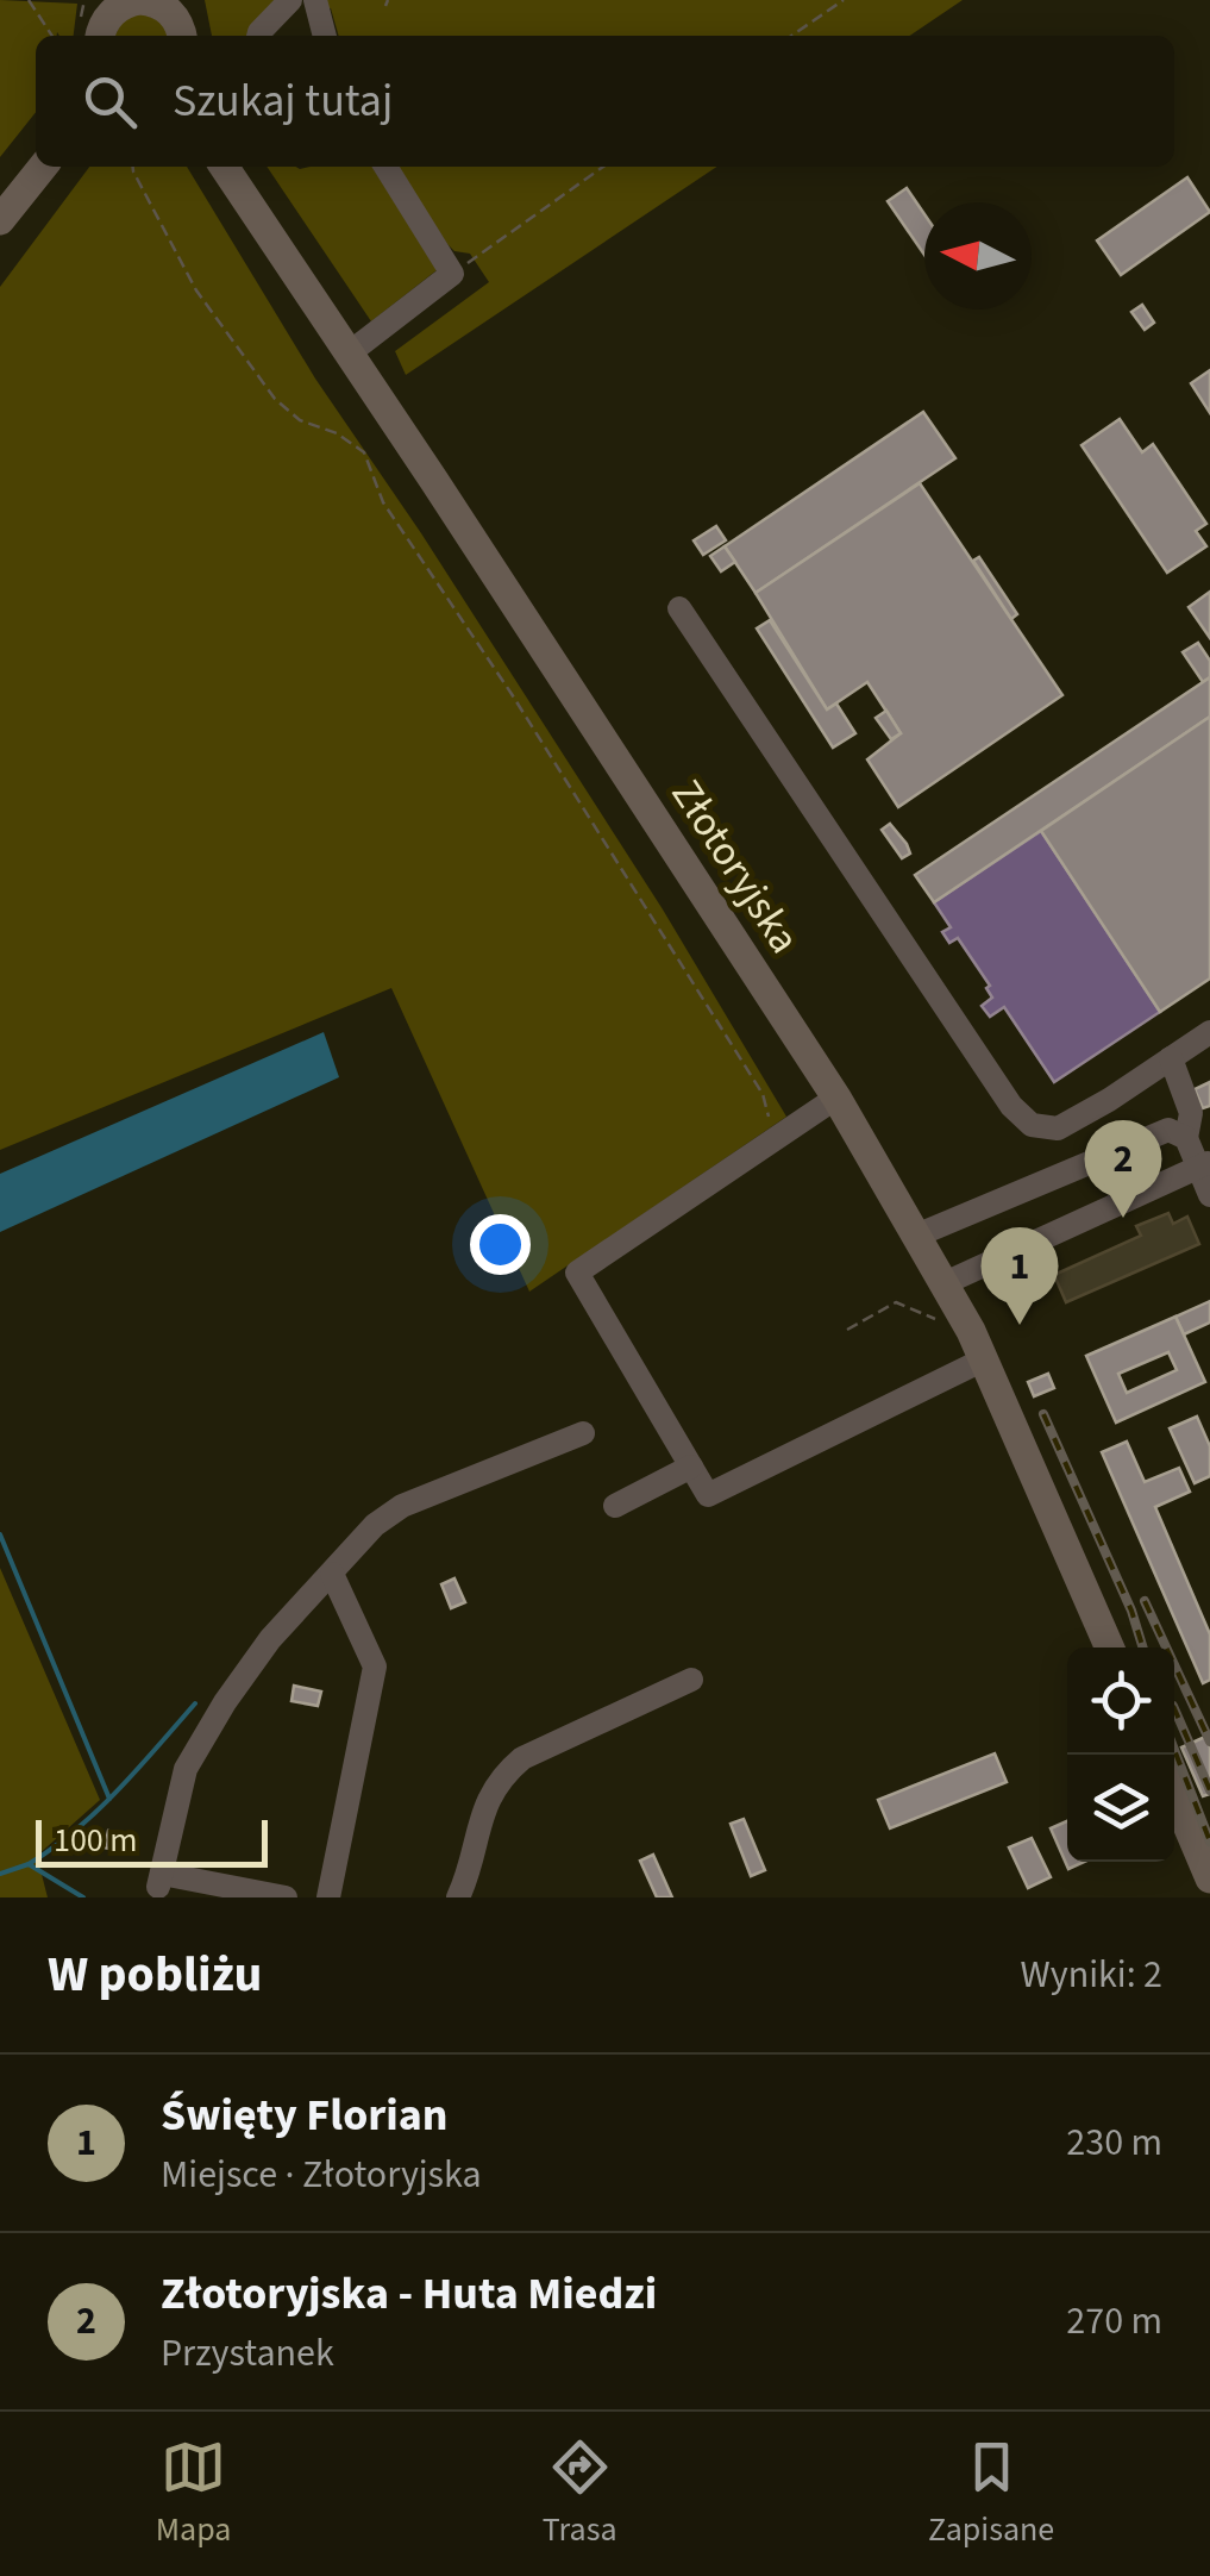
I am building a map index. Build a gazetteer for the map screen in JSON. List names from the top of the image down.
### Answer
{
  "streets": {
    "main road": ["Złotoryjska"]
  },
  "scale_bar": "100 m",
  "north": "left",
  "page": {
    "search": "Szukaj tutaj",
    "pins": ["2", "1"],
    "scale": "100 m",
    "heading": ["W pobliżu", "Wyniki: 2"],
    "list": [
      {
        "mark": "1",
        "name": "Święty Florian",
        "note": "Miejsce · Złotoryjska",
        "value": "230 m"
      },
      {
        "mark": "2",
        "name": "Złotoryjska - Huta Miedzi",
        "note": "Przystanek",
        "value": "270 m"
      }
    ],
    "nav": ["Mapa", "Trasa", "Zapisane"]
  }
}
